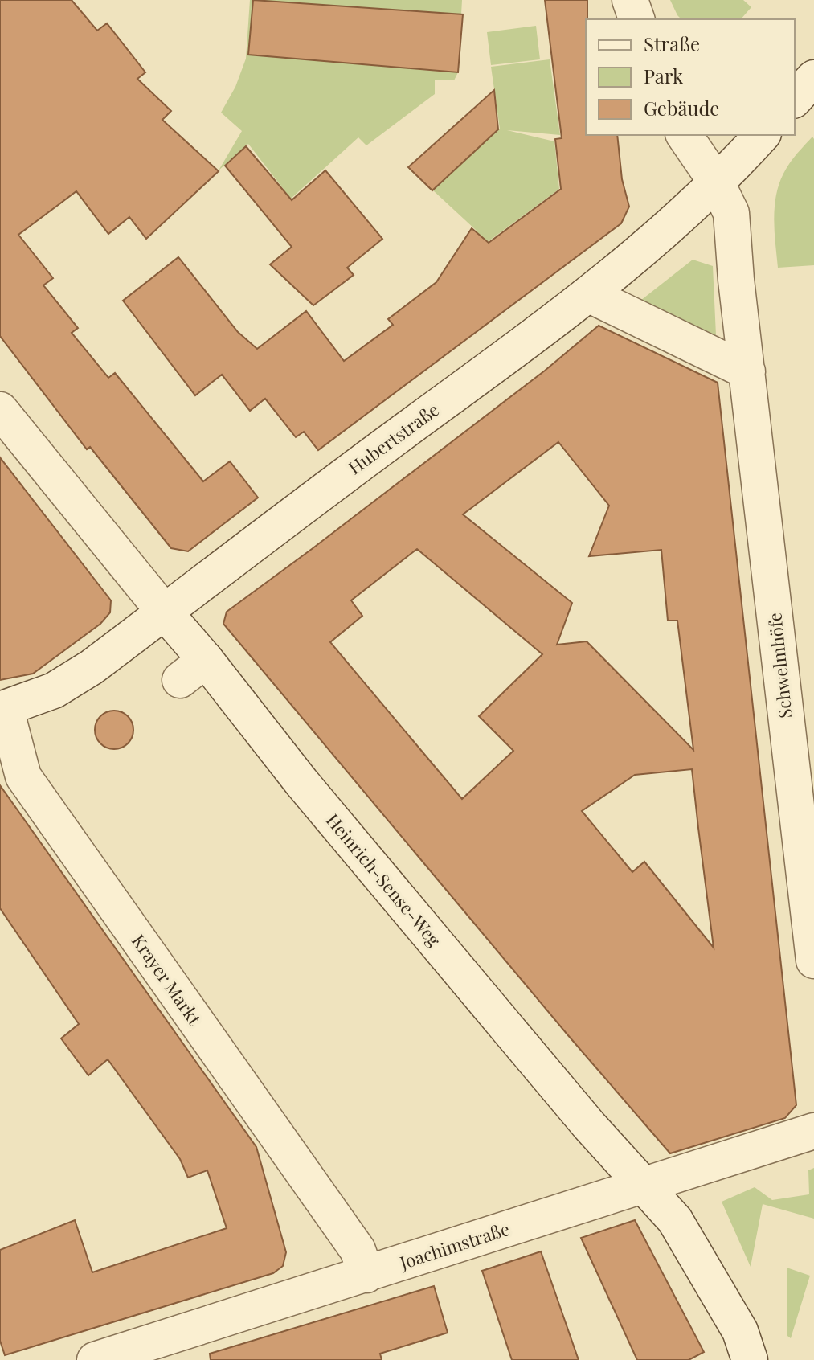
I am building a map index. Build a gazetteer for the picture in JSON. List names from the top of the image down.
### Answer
{
  "streets": {
    "street": [
      "Hubertstraße",
      "Schwelmhöfe",
      "Heinrich-Sense-Weg",
      "Krayer Markt",
      "Joachimstraße"
    ]
  },
  "crossings": [
    ["Hubertstraße", "Schwelmhöfe"],
    ["Hubertstraße", "Heinrich-Sense-Weg"],
    ["Hubertstraße", "Krayer Markt"],
    ["Heinrich-Sense-Weg", "Joachimstraße"],
    ["Krayer Markt", "Joachimstraße"]
  ],
  "legend": ["Straße", "Park", "Gebäude"]
}
